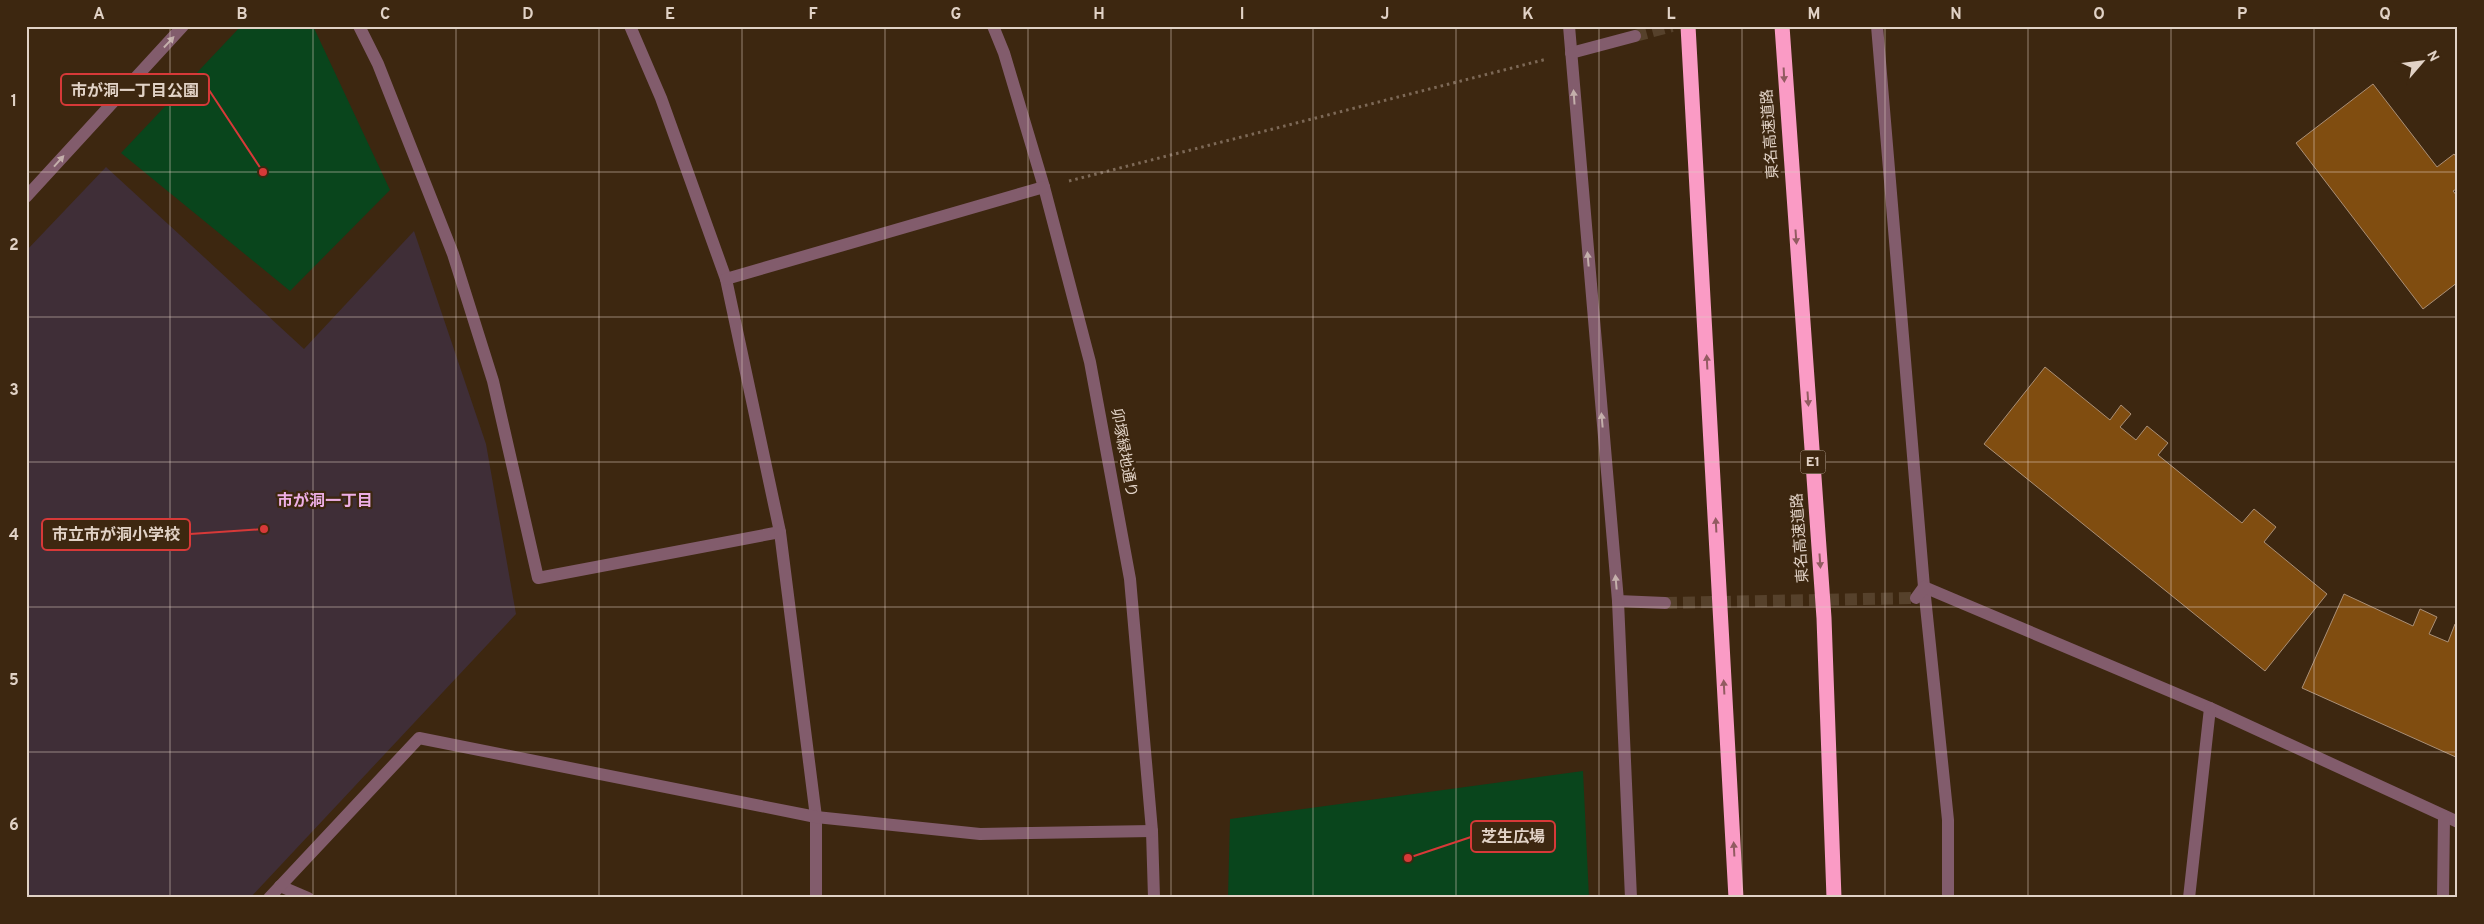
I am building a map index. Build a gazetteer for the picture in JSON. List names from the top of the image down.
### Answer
{
  "streets": {
    "highway": ["東名高速道路", "E1"],
    "street": ["卯塚緑地通り"]
  },
  "districts": ["市が洞一丁目"],
  "places": ["市が洞一丁目公園", "市立市が洞小学校", "芝生広場"],
  "north": "top right",
  "grid": {
    "columns": [
      "A",
      "B",
      "C",
      "D",
      "E",
      "F",
      "G",
      "H",
      "I",
      "J",
      "K",
      "L",
      "M",
      "N",
      "O",
      "P",
      "Q"
    ],
    "rows": [
      "1",
      "2",
      "3",
      "4",
      "5",
      "6"
    ]
  }
}
